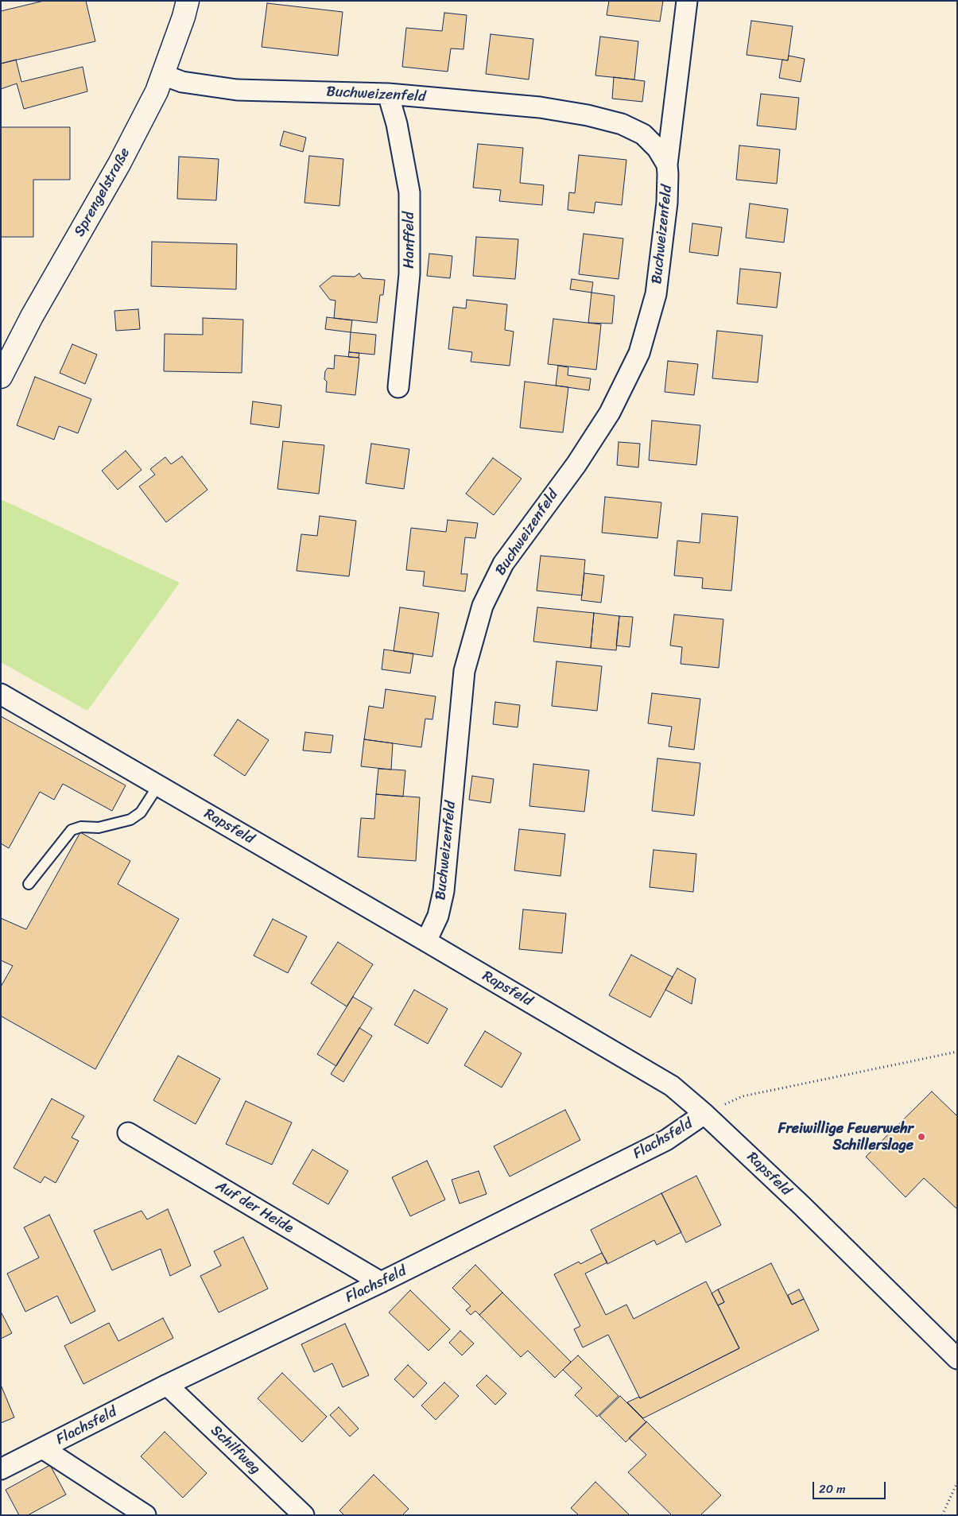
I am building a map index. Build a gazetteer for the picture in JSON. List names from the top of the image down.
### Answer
{
  "streets": {
    "main road": ["Sprengelstraße"],
    "street": [
      "Buchweizenfeld",
      "Hanffeld",
      "Rapsfeld",
      "Flachsfeld",
      "Auf der Heide",
      "Schilfweg"
    ]
  },
  "crossings": [
    ["Buchweizenfeld", "Sprengelstraße"],
    ["Buchweizenfeld", "Hanffeld"],
    ["Buchweizenfeld", "Rapsfeld"],
    ["Rapsfeld", "Flachsfeld"],
    ["Flachsfeld", "Auf der Heide"],
    ["Flachsfeld", "Schilfweg"]
  ],
  "places": ["Freiwillige Feuerwehr Schillerslage"],
  "scale_bar": "20 m"
}
